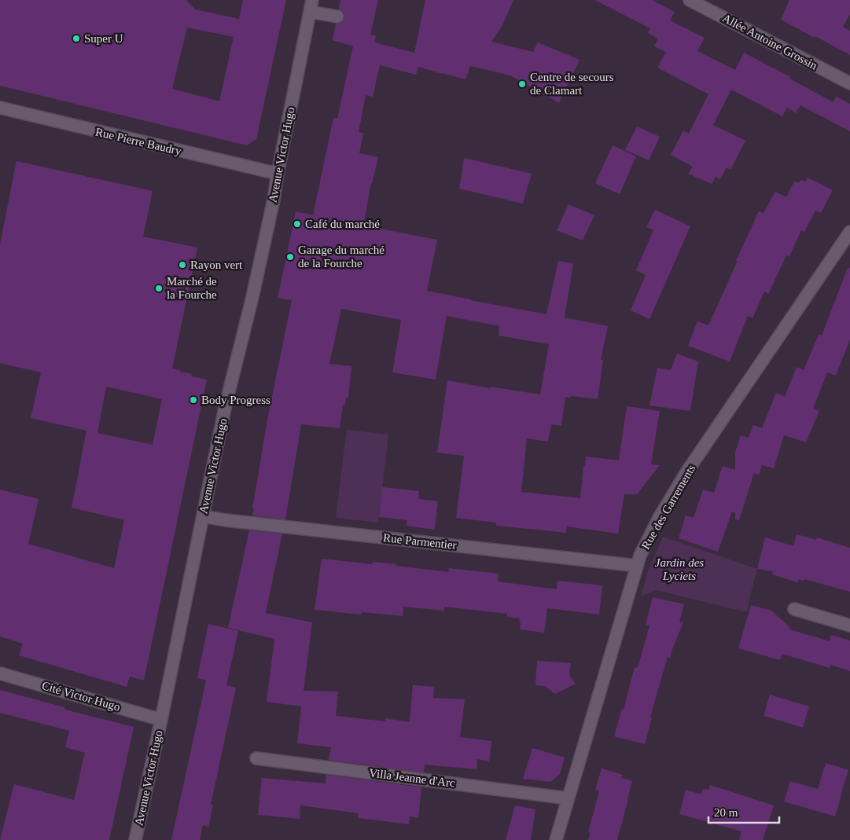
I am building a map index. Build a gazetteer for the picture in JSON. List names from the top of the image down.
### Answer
{
  "streets": {
    "street": [
      "Allée Antoine Grossin",
      "Rue Pierre Baudry",
      "Avenue Victor Hugo",
      "Rue des Garrements",
      "Rue Parmentier",
      "Cité Victor Hugo",
      "Villa Jeanne d'Arc"
    ]
  },
  "crossings": [
    ["Rue Pierre Baudry", "Avenue Victor Hugo"],
    ["Avenue Victor Hugo", "Rue Parmentier"],
    ["Avenue Victor Hugo", "Cité Victor Hugo"],
    ["Rue des Garrements", "Rue Parmentier"],
    ["Rue des Garrements", "Villa Jeanne d'Arc"]
  ],
  "parks": ["Jardin des Lyciets"],
  "places": [
    "Super U",
    "Centre de secours de Clamart",
    "Café du marché",
    "Garage du marché de la Fourche",
    "Rayon vert",
    "Marché de la Fourche",
    "Body Progress"
  ],
  "scale_bar": "20 m"
}
